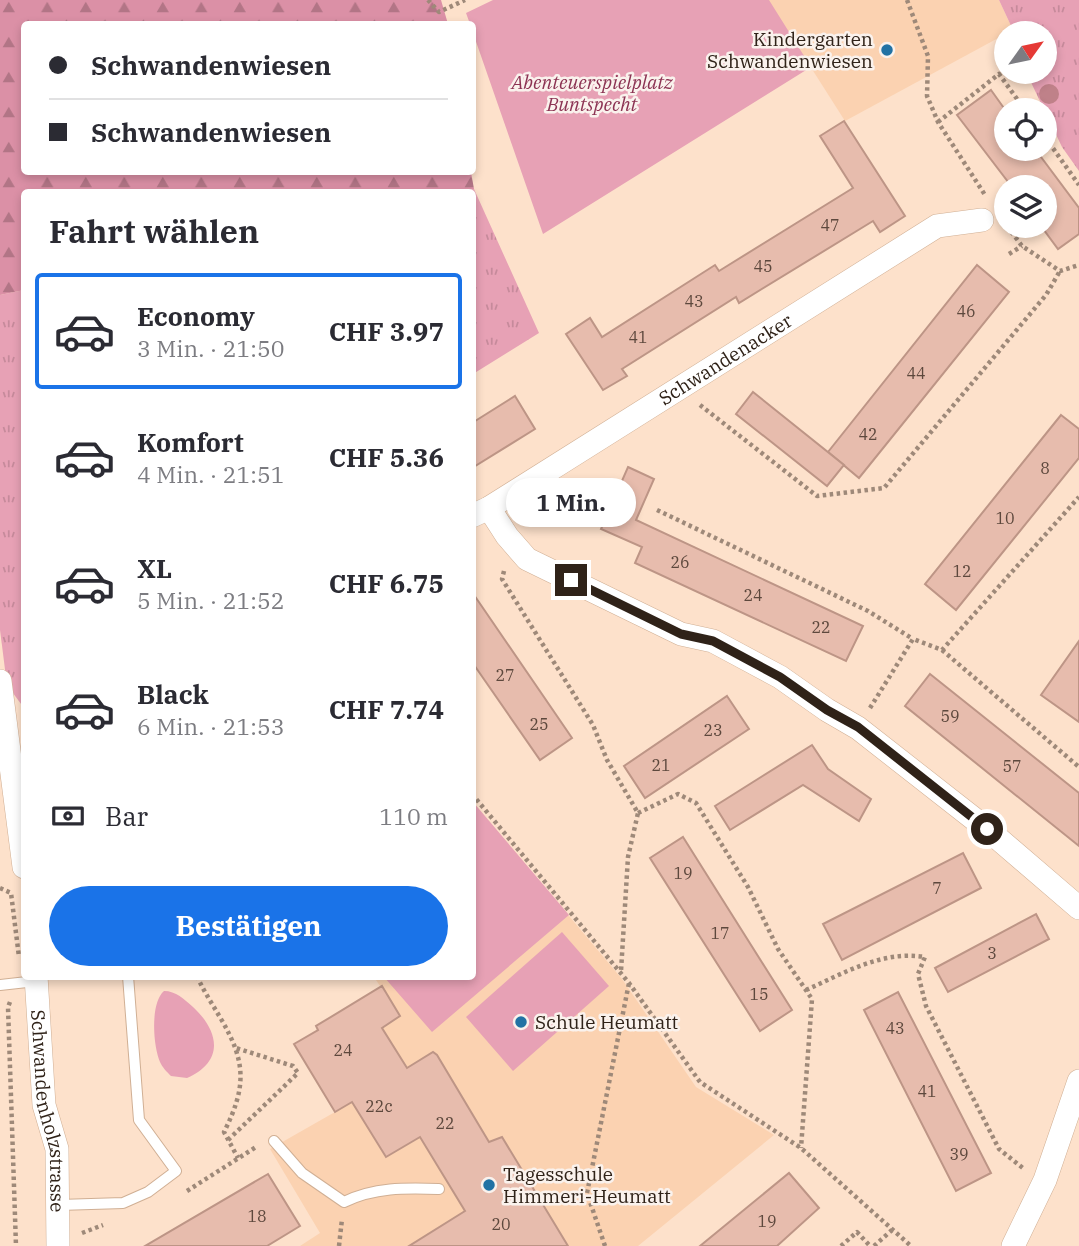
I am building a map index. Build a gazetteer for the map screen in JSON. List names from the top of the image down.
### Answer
{
  "streets": {
    "street": ["Schwandenacker", "Schwandenholzstrasse"]
  },
  "parks": ["Abenteuerspielplatz Buntspecht"],
  "places": ["Kindergarten Schwandenwiesen", "Schule Heumatt", "Tagesschule Himmeri-Heumatt"],
  "house_numbers": [
    "47",
    "45",
    "43",
    "46",
    "41",
    "44",
    "42",
    "8",
    "10",
    "26",
    "12",
    "24",
    "22",
    "27",
    "59",
    "25",
    "23",
    "21",
    "57",
    "19",
    "7",
    "17",
    "3",
    "15",
    "43",
    "24",
    "41",
    "22c",
    "22",
    "39",
    "18",
    "19",
    "20"
  ],
  "north": "top right",
  "page": {
    "banner": ["Schwandenwiesen", "Schwandenwiesen"],
    "heading": "Fahrt wählen",
    "list": [
      {
        "name": "Economy",
        "note": "3 Min. · 21:50",
        "value": "CHF 3.97"
      },
      {
        "name": "Komfort",
        "note": "4 Min. · 21:51",
        "value": "CHF 5.36"
      },
      {
        "name": "XL",
        "note": "5 Min. · 21:52",
        "value": "CHF 6.75"
      },
      {
        "name": "Black",
        "note": "6 Min. · 21:53",
        "value": "CHF 7.74"
      }
    ],
    "bubble": "1 Min.",
    "pay": ["Bar", "110 m"],
    "buttons": "Bestätigen"
  }
}
